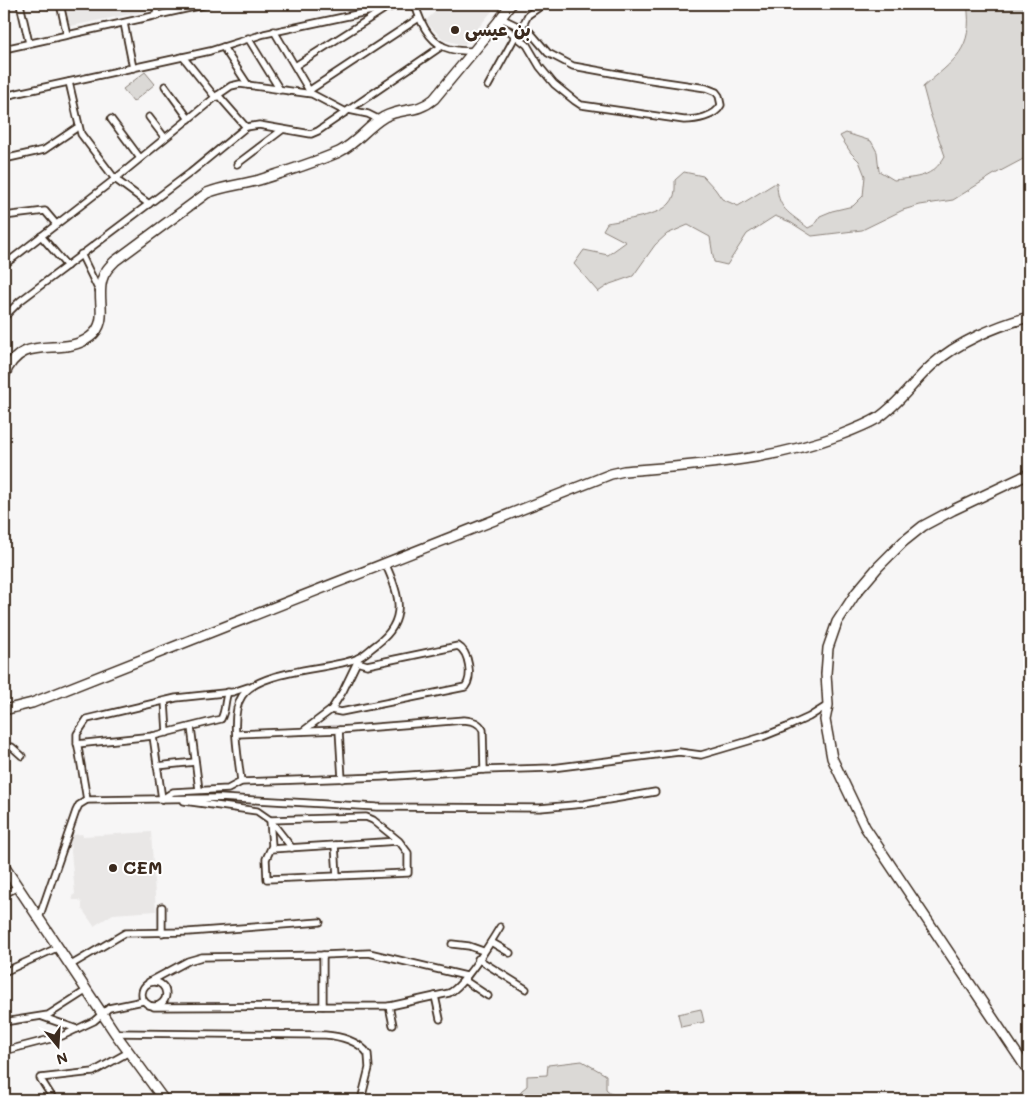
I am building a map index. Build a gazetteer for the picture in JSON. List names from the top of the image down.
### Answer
{
  "places": ["بن عيسى", "CEM"],
  "north": "bottom"
}
